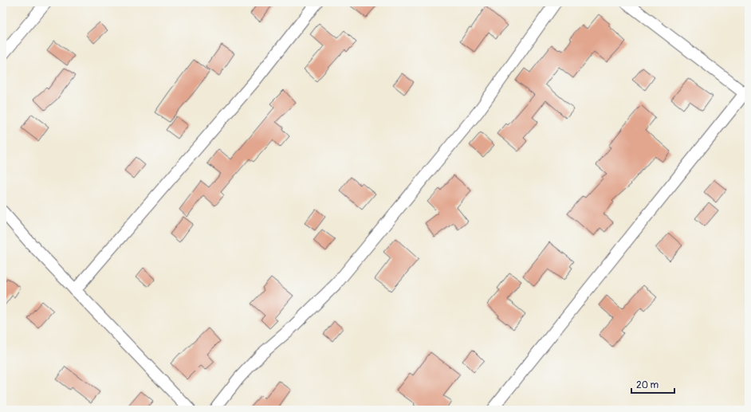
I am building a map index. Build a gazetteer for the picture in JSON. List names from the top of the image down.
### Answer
{
  "scale_bar": "20 m"
}
